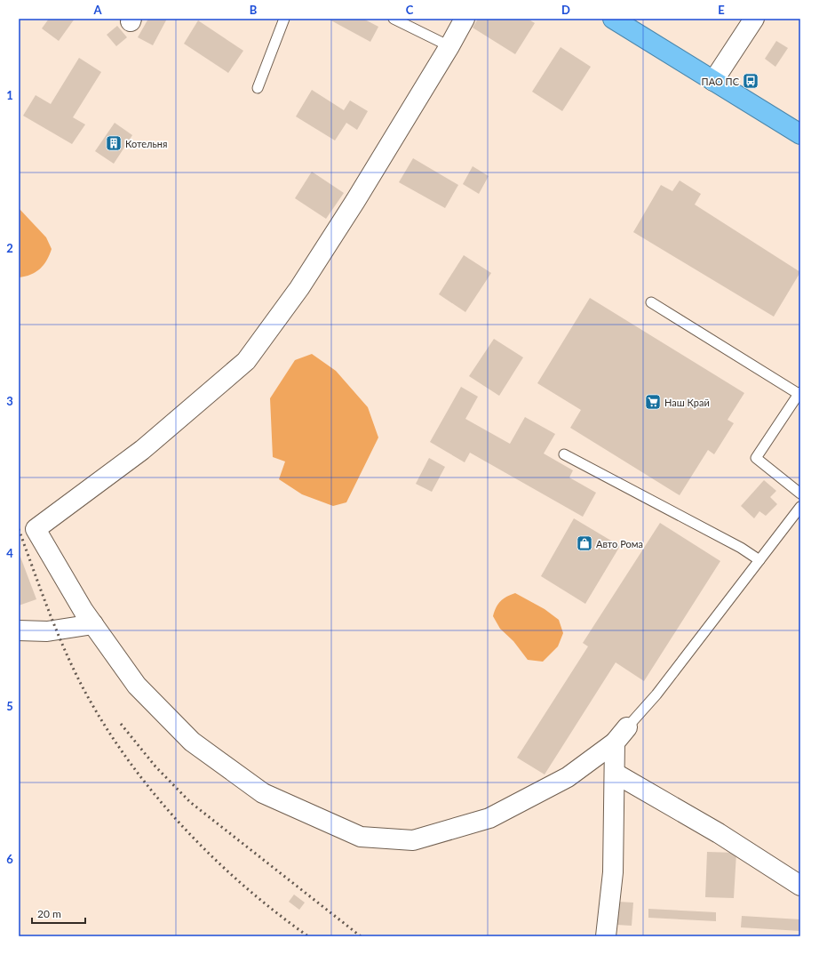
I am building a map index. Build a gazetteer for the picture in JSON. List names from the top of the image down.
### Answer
{
  "places": {
    "bus stop": ["ПАО ПС"],
    "building": ["Котельня"],
    "supermarket": ["Наш Край"],
    "shop": ["Авто Рома"]
  },
  "scale_bar": "20 m",
  "grid": {
    "columns": [
      "A",
      "B",
      "C",
      "D",
      "E"
    ],
    "rows": [
      "1",
      "2",
      "3",
      "4",
      "5",
      "6"
    ]
  }
}
